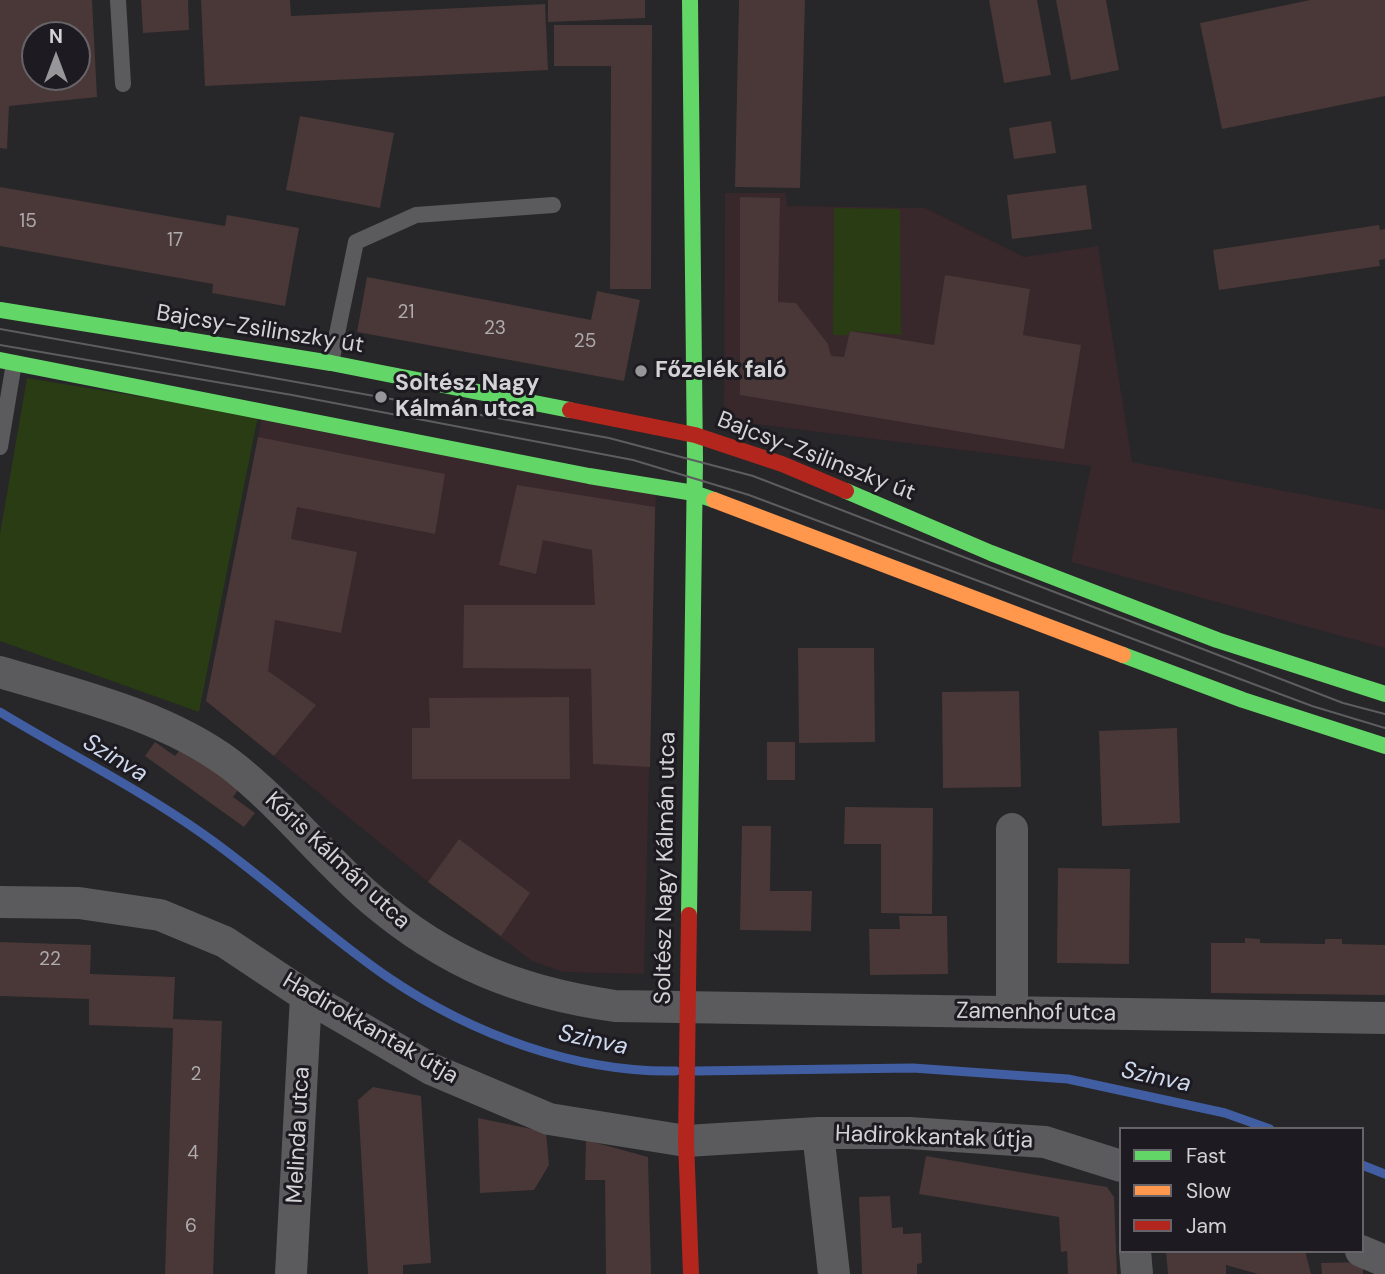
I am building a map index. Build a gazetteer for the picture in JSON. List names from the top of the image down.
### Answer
{
  "streets": {
    "street": [
      "Bajcsy-Zsilinszky út",
      "Kóris Kálmán utca",
      "Soltész Nagy Kálmán utca",
      "Zamenhof utca",
      "Hadirokkantak útja",
      "Melinda utca"
    ]
  },
  "crossings": [
    ["Bajcsy-Zsilinszky út", "Soltész Nagy Kálmán utca"],
    ["Kóris Kálmán utca", "Soltész Nagy Kálmán utca"],
    ["Kóris Kálmán utca", "Zamenhof utca"],
    ["Soltész Nagy Kálmán utca", "Zamenhof utca"],
    ["Soltész Nagy Kálmán utca", "Hadirokkantak útja"],
    ["Hadirokkantak útja", "Melinda utca"]
  ],
  "water": ["Szinva"],
  "places": ["Főzelék faló", "Soltész Nagy Kálmán utca"],
  "house_numbers": [
    "15",
    "17",
    "21",
    "23",
    "25",
    "22",
    "2",
    "4",
    "6"
  ],
  "legend": ["Fast", "Slow", "Jam"],
  "north": "top"
}
